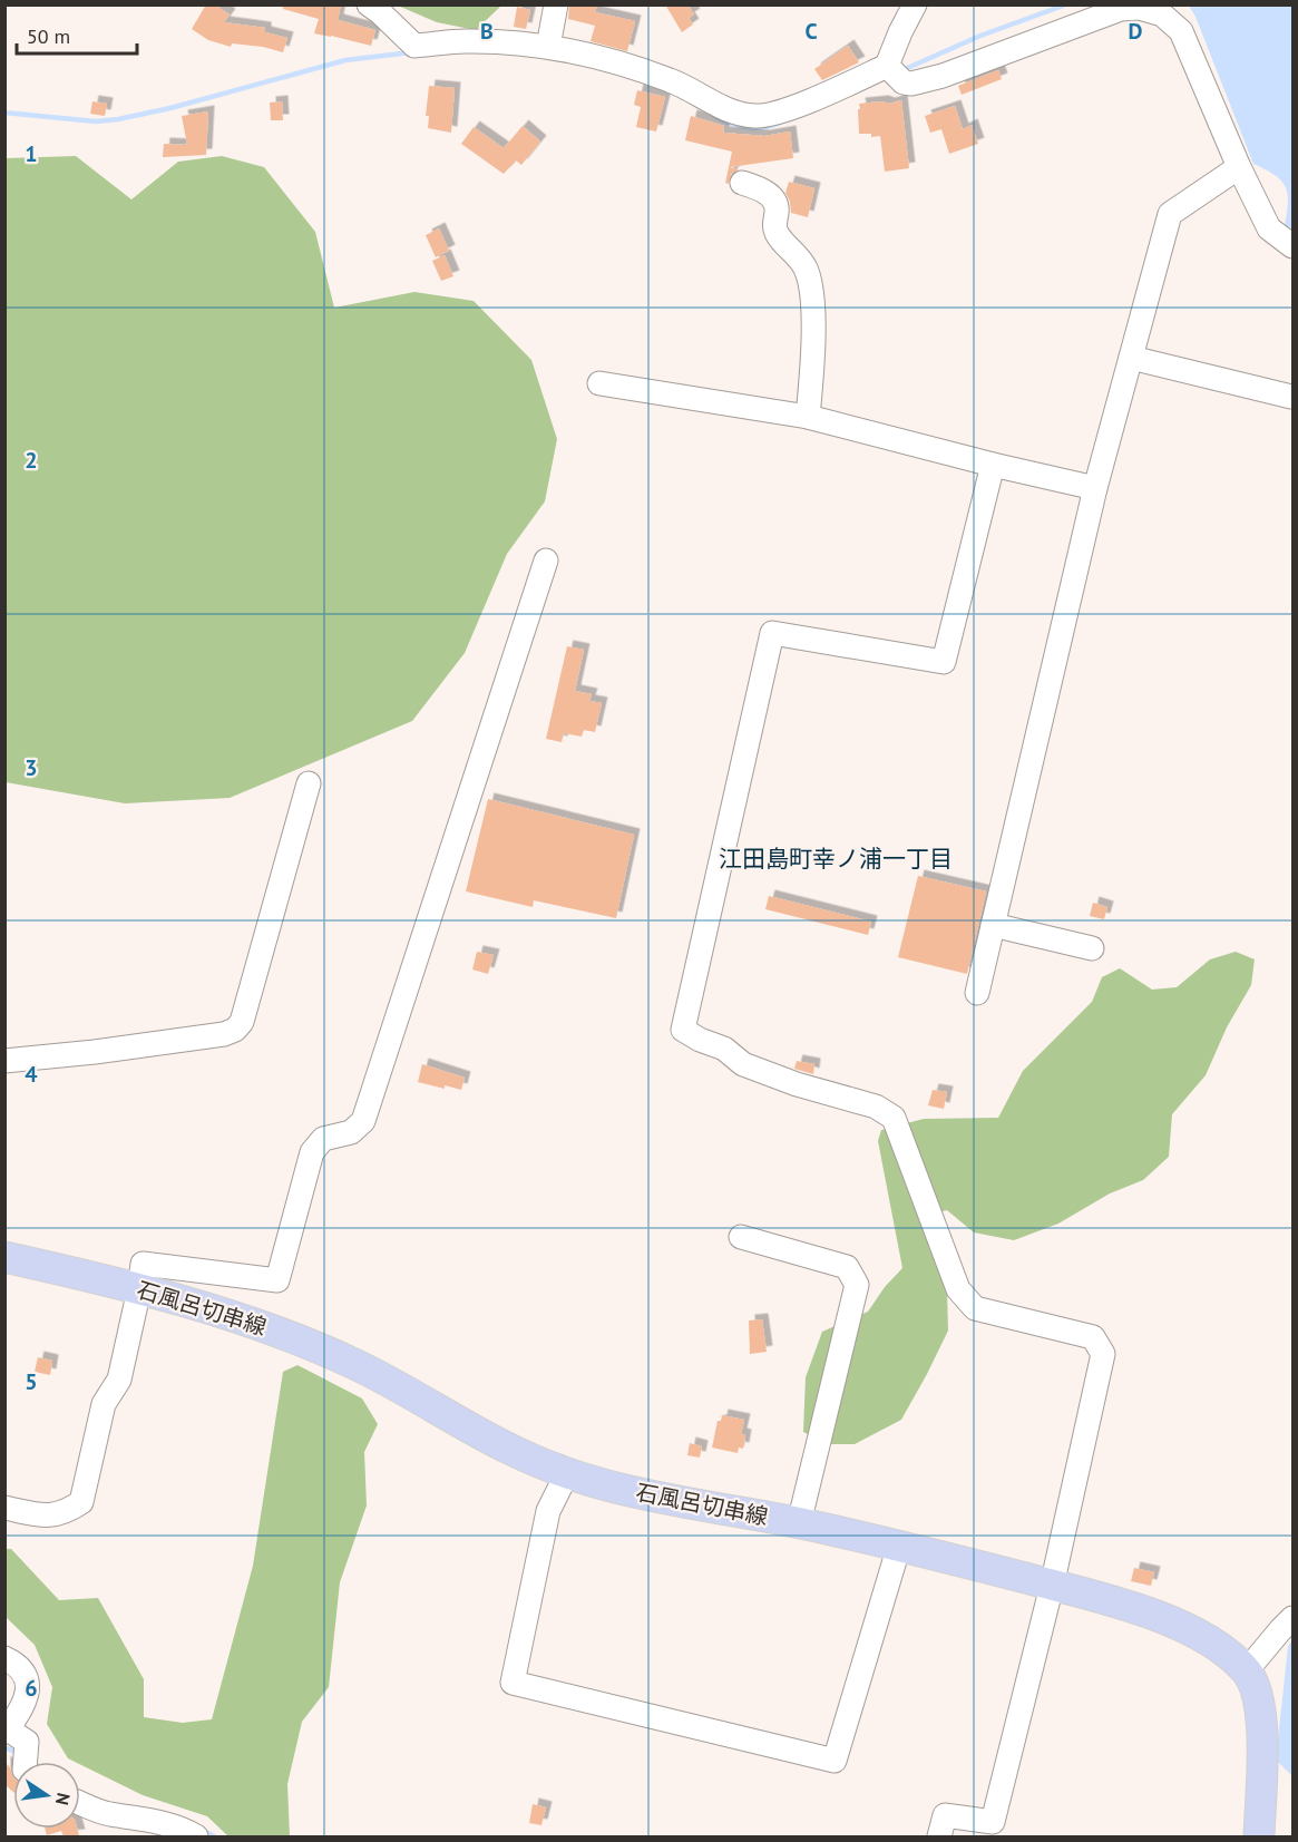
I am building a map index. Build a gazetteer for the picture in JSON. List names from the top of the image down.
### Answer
{
  "streets": {
    "main road": ["石風呂切串線"]
  },
  "districts": ["江田島町幸ノ浦一丁目"],
  "scale_bar": "50 m",
  "north": "right",
  "grid": {
    "columns": ["B", "C", "D"],
    "rows": [
      "1",
      "2",
      "3",
      "4",
      "5",
      "6"
    ]
  }
}
